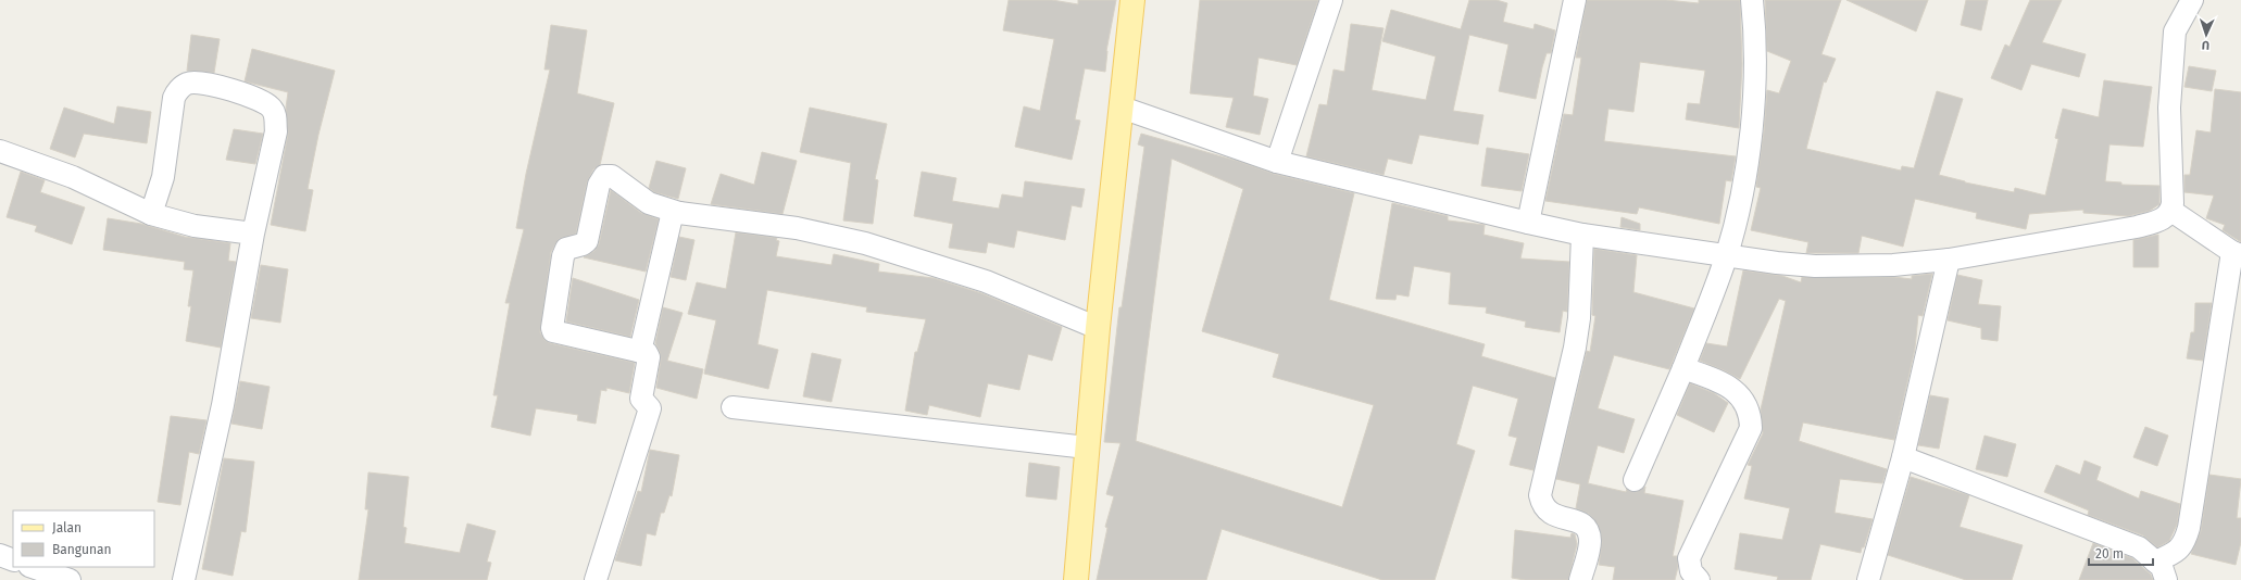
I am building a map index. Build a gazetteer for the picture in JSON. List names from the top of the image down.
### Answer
{
  "legend": ["Jalan", "Bangunan"],
  "scale_bar": "20 m",
  "north": "bottom"
}
